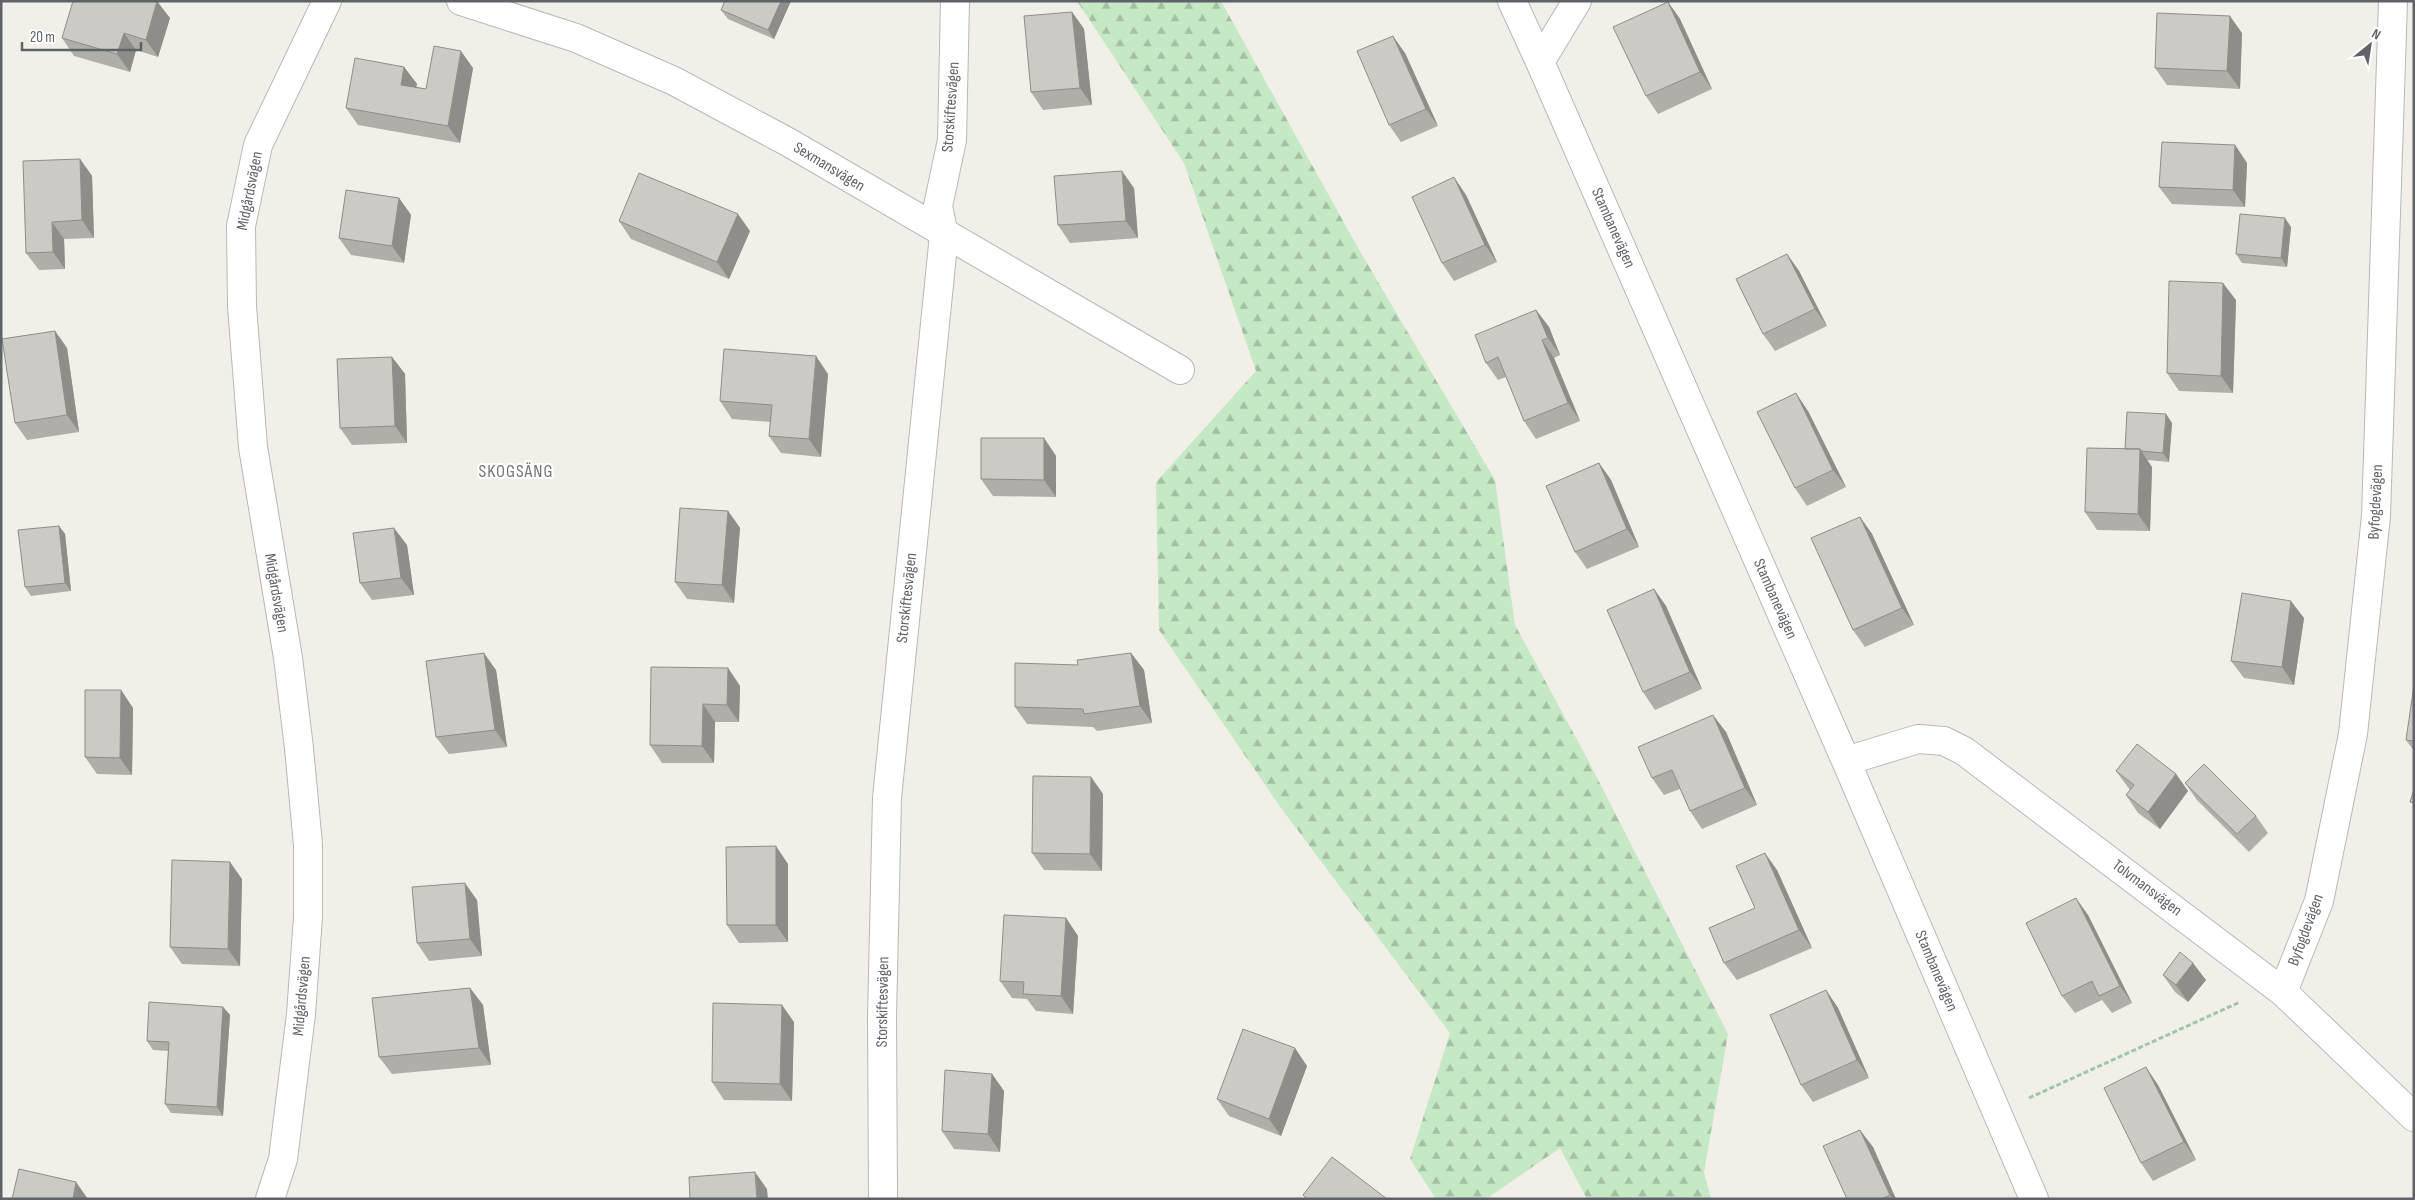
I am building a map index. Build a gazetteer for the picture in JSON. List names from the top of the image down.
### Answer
{
  "streets": {
    "street": [
      "Storskiftesvägen",
      "Sexmansvägen",
      "Midgårdsvägen",
      "Stambanevägen",
      "Byfogdevägen",
      "Tolvmansvägen"
    ]
  },
  "crossings": [
    ["Storskiftesvägen", "Sexmansvägen"],
    ["Stambanevägen", "Tolvmansvägen"],
    ["Byfogdevägen", "Tolvmansvägen"]
  ],
  "districts": ["SKOGSÄNG"],
  "scale_bar": "20 m",
  "north": "top right"
}
